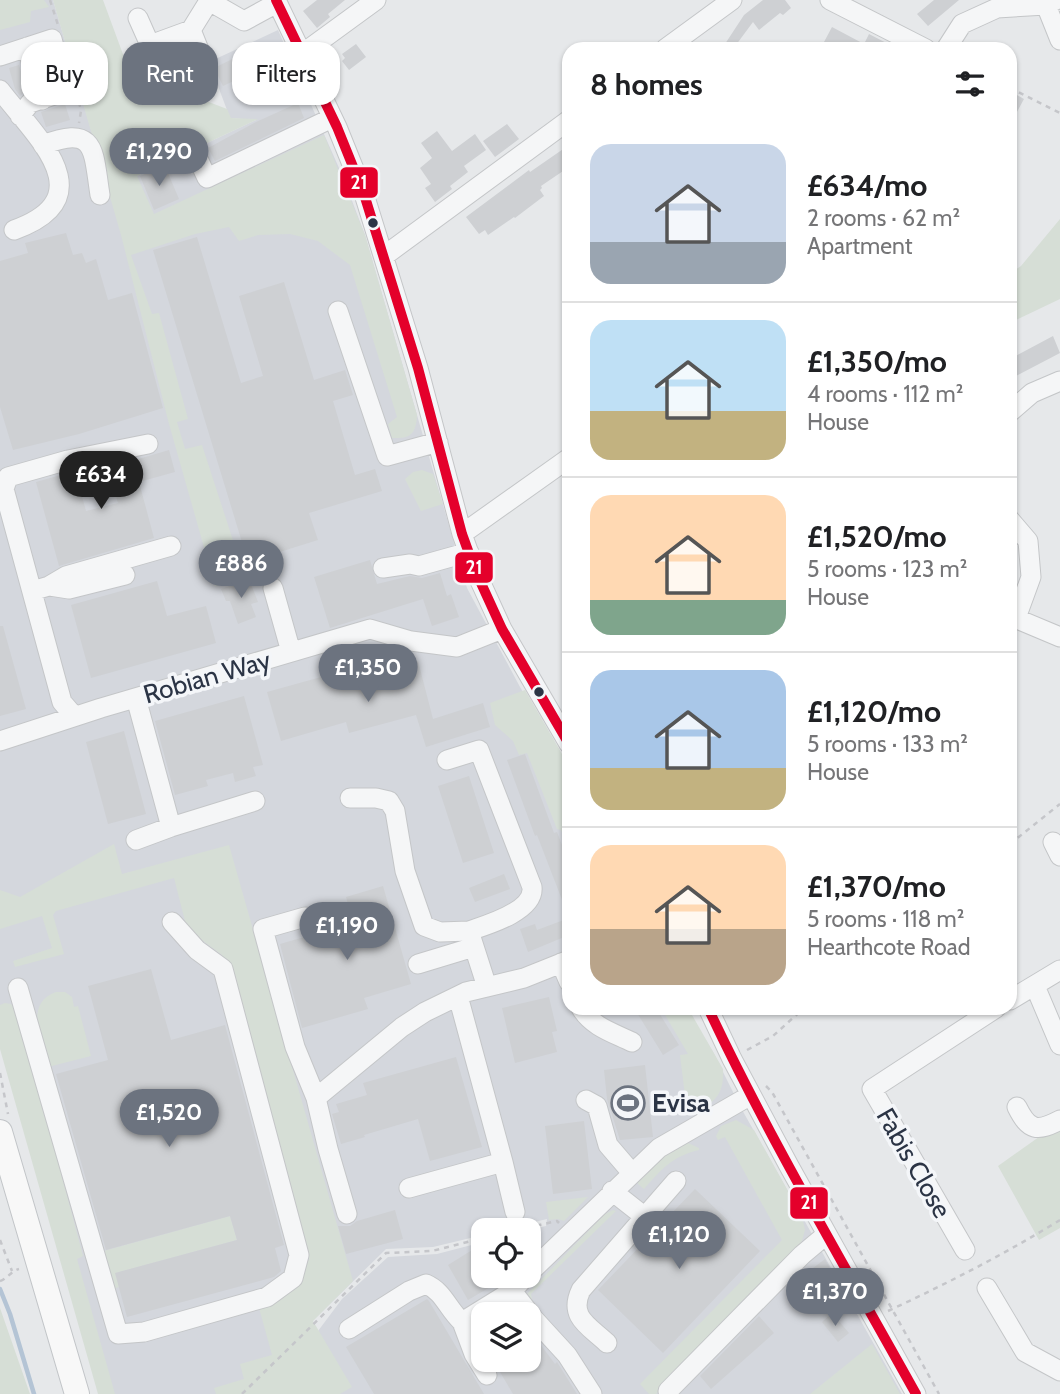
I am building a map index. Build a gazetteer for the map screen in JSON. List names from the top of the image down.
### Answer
{
  "streets": {
    "street": ["Robian Way", "Fabis Close"]
  },
  "places": {
    "sports": ["Evisa"]
  },
  "lines": ["transit line 21"],
  "page": {
    "chip": ["Buy", "Rent", "Filters"],
    "heading": "8 homes",
    "list": [
      {
        "name": "£634/mo",
        "note": "2 rooms · 62 m² · Apartment"
      },
      {
        "name": "£1,350/mo",
        "note": "4 rooms · 112 m² · House"
      },
      {
        "name": "£1,520/mo",
        "note": "5 rooms · 123 m² · House"
      },
      {
        "name": "£1,120/mo",
        "note": "5 rooms · 133 m² · House"
      },
      {
        "name": "£1,370/mo",
        "note": "5 rooms · 118 m² · Hearthcote Road"
      }
    ],
    "price": [
      "£1,290",
      "£634",
      "£886",
      "£1,350",
      "£1,190",
      "£1,520",
      "£1,120",
      "£1,370"
    ]
  }
}
